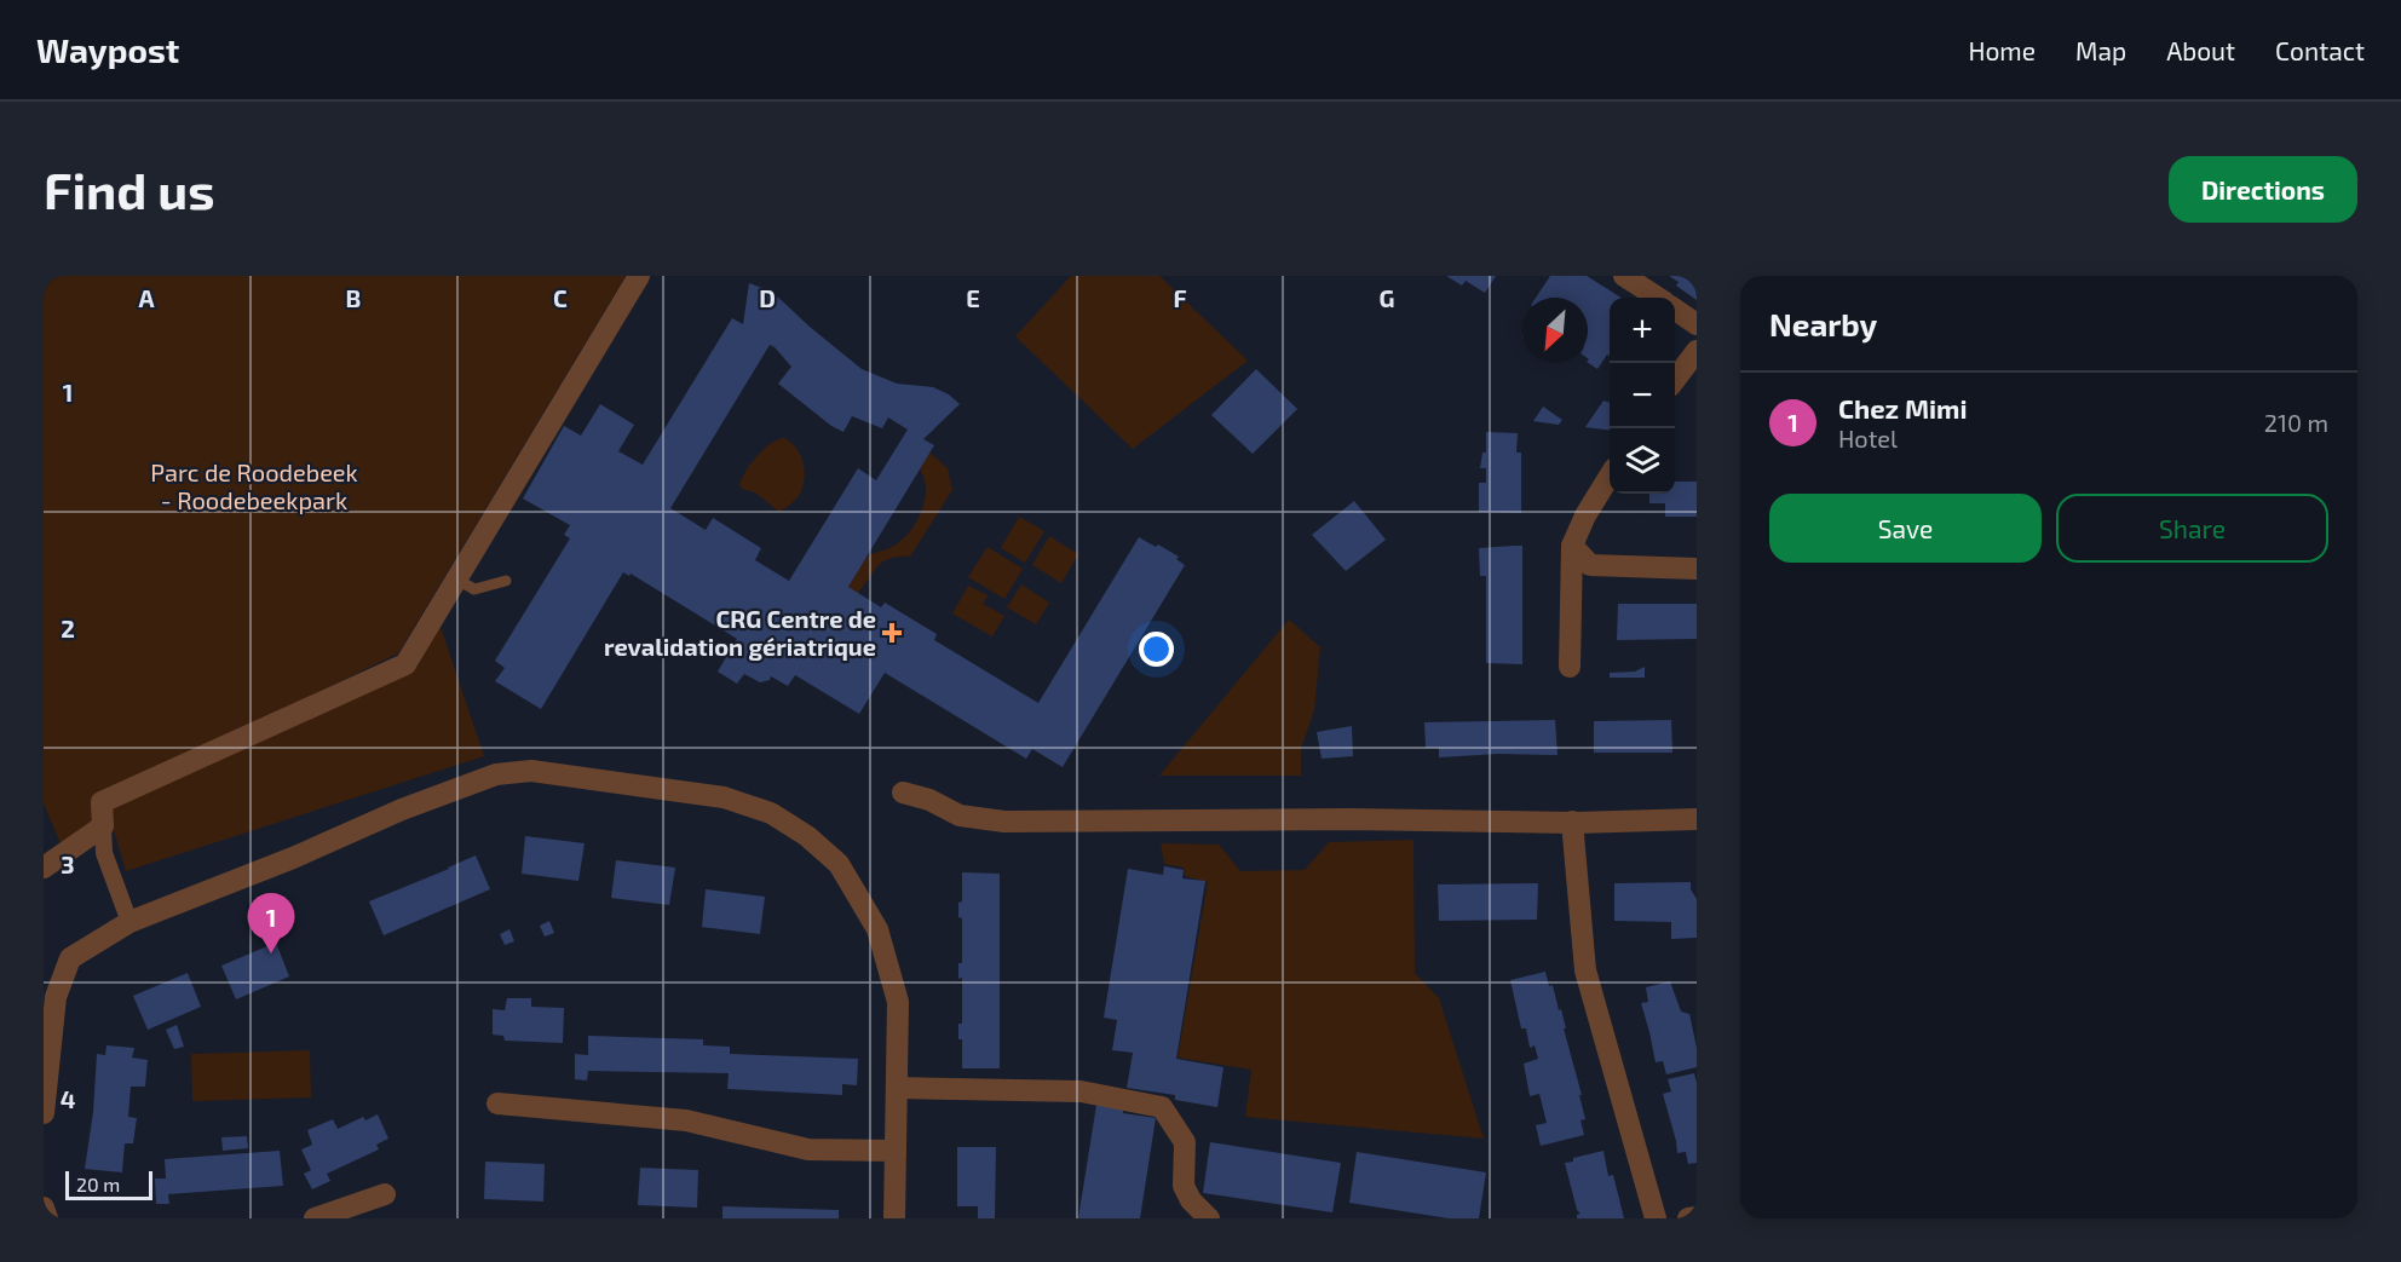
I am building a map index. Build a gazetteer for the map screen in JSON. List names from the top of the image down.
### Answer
{
  "parks": ["Parc de Roodebeek - Roodebeekpark"],
  "places": {
    "health": ["CRG Centre de revalidation gériatrique"]
  },
  "scale_bar": "20 m",
  "north": "bottom left",
  "page": {
    "header": "Waypost",
    "nav": [
      "Home",
      "Map",
      "About",
      "Contact"
    ],
    "buttons": [
      "Directions",
      ["Save", "Share"]
    ],
    "title": "Find us",
    "heading": "Nearby",
    "map_buttons": ["+", "−"],
    "list": [
      {
        "mark": "1",
        "name": "Chez Mimi",
        "note": "Hotel",
        "value": "210 m"
      }
    ],
    "pins": "1",
    "scale": "20 m"
  },
  "grid": {
    "columns": [
      "A",
      "B",
      "C",
      "D",
      "E",
      "F",
      "G"
    ],
    "rows": [
      "1",
      "2",
      "3",
      "4"
    ]
  }
}
